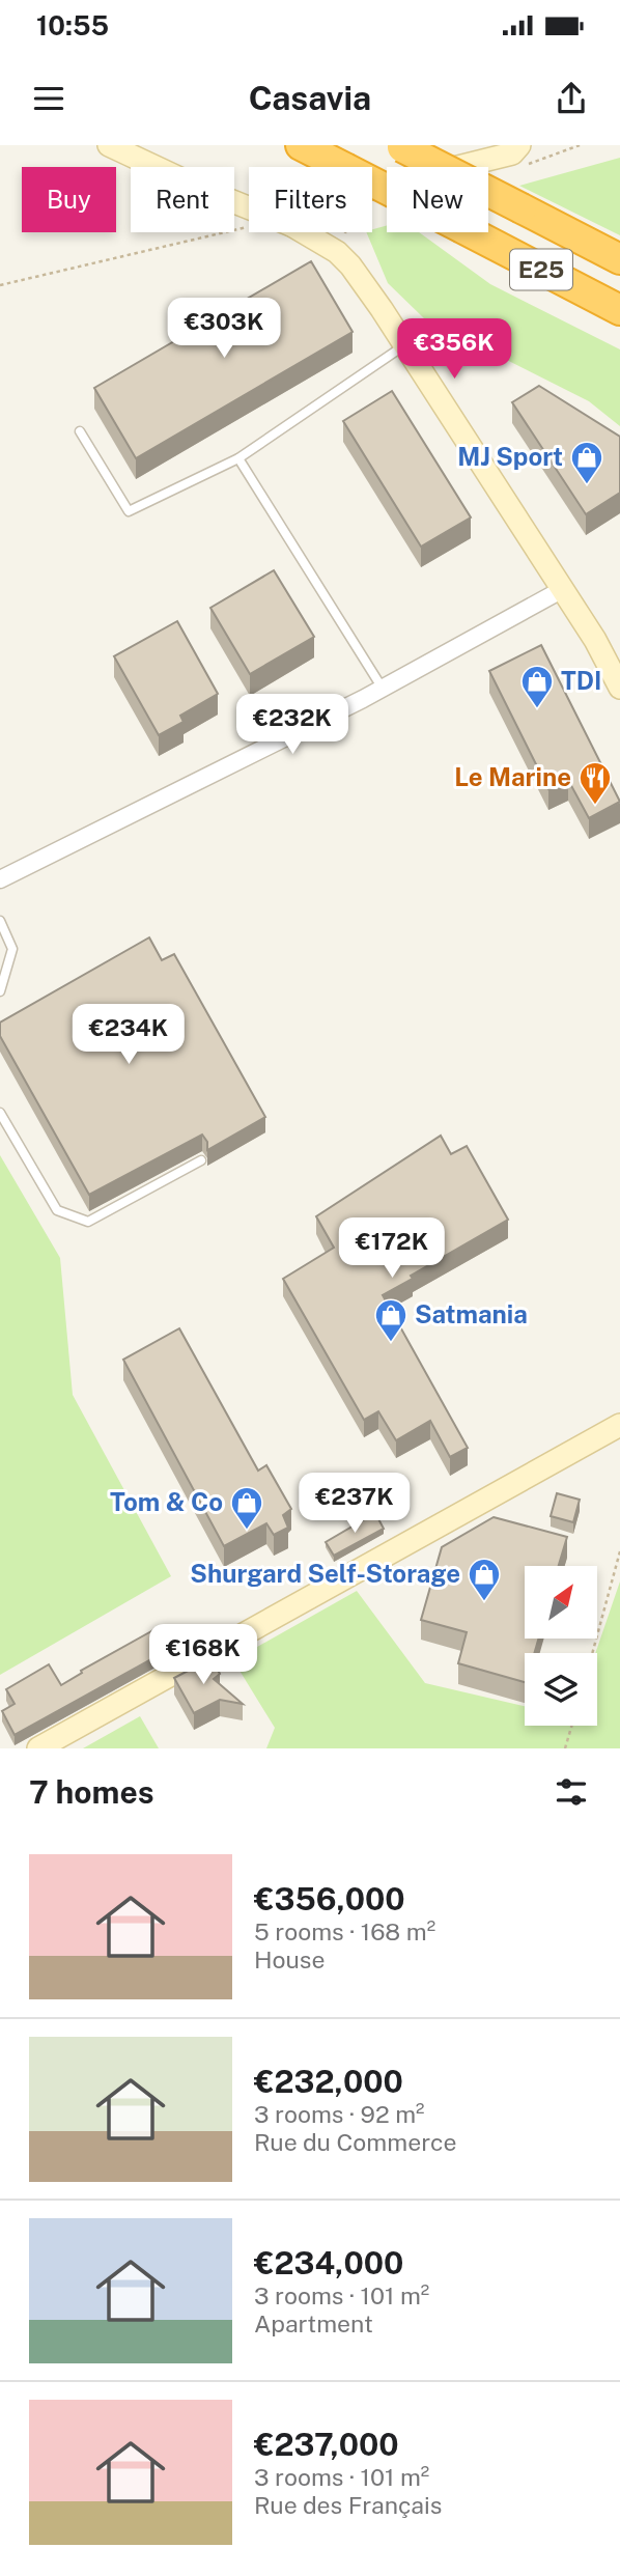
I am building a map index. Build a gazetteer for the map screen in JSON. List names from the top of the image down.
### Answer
{
  "streets": {
    "highway": ["E25"]
  },
  "places": {
    "shop": [
      "MJ Sport",
      "TDI",
      "Satmania",
      "Tom & Co",
      "Shurgard Self-Storage"
    ],
    "restaurant": ["Le Marine"]
  },
  "north": "top right",
  "page": {
    "status": "10:55",
    "header": "Casavia",
    "chip": [
      "Buy",
      "Rent",
      "Filters",
      "New"
    ],
    "price": [
      "€303K",
      "€356K",
      "€232K",
      "€234K",
      "€172K",
      "€237K",
      "€168K"
    ],
    "heading": "7 homes",
    "list": [
      {
        "name": "€356,000",
        "note": "5 rooms · 168 m² · House"
      },
      {
        "name": "€232,000",
        "note": "3 rooms · 92 m² · Rue du Commerce"
      },
      {
        "name": "€234,000",
        "note": "3 rooms · 101 m² · Apartment"
      },
      {
        "name": "€237,000",
        "note": "3 rooms · 101 m² · Rue des Français"
      }
    ]
  }
}
